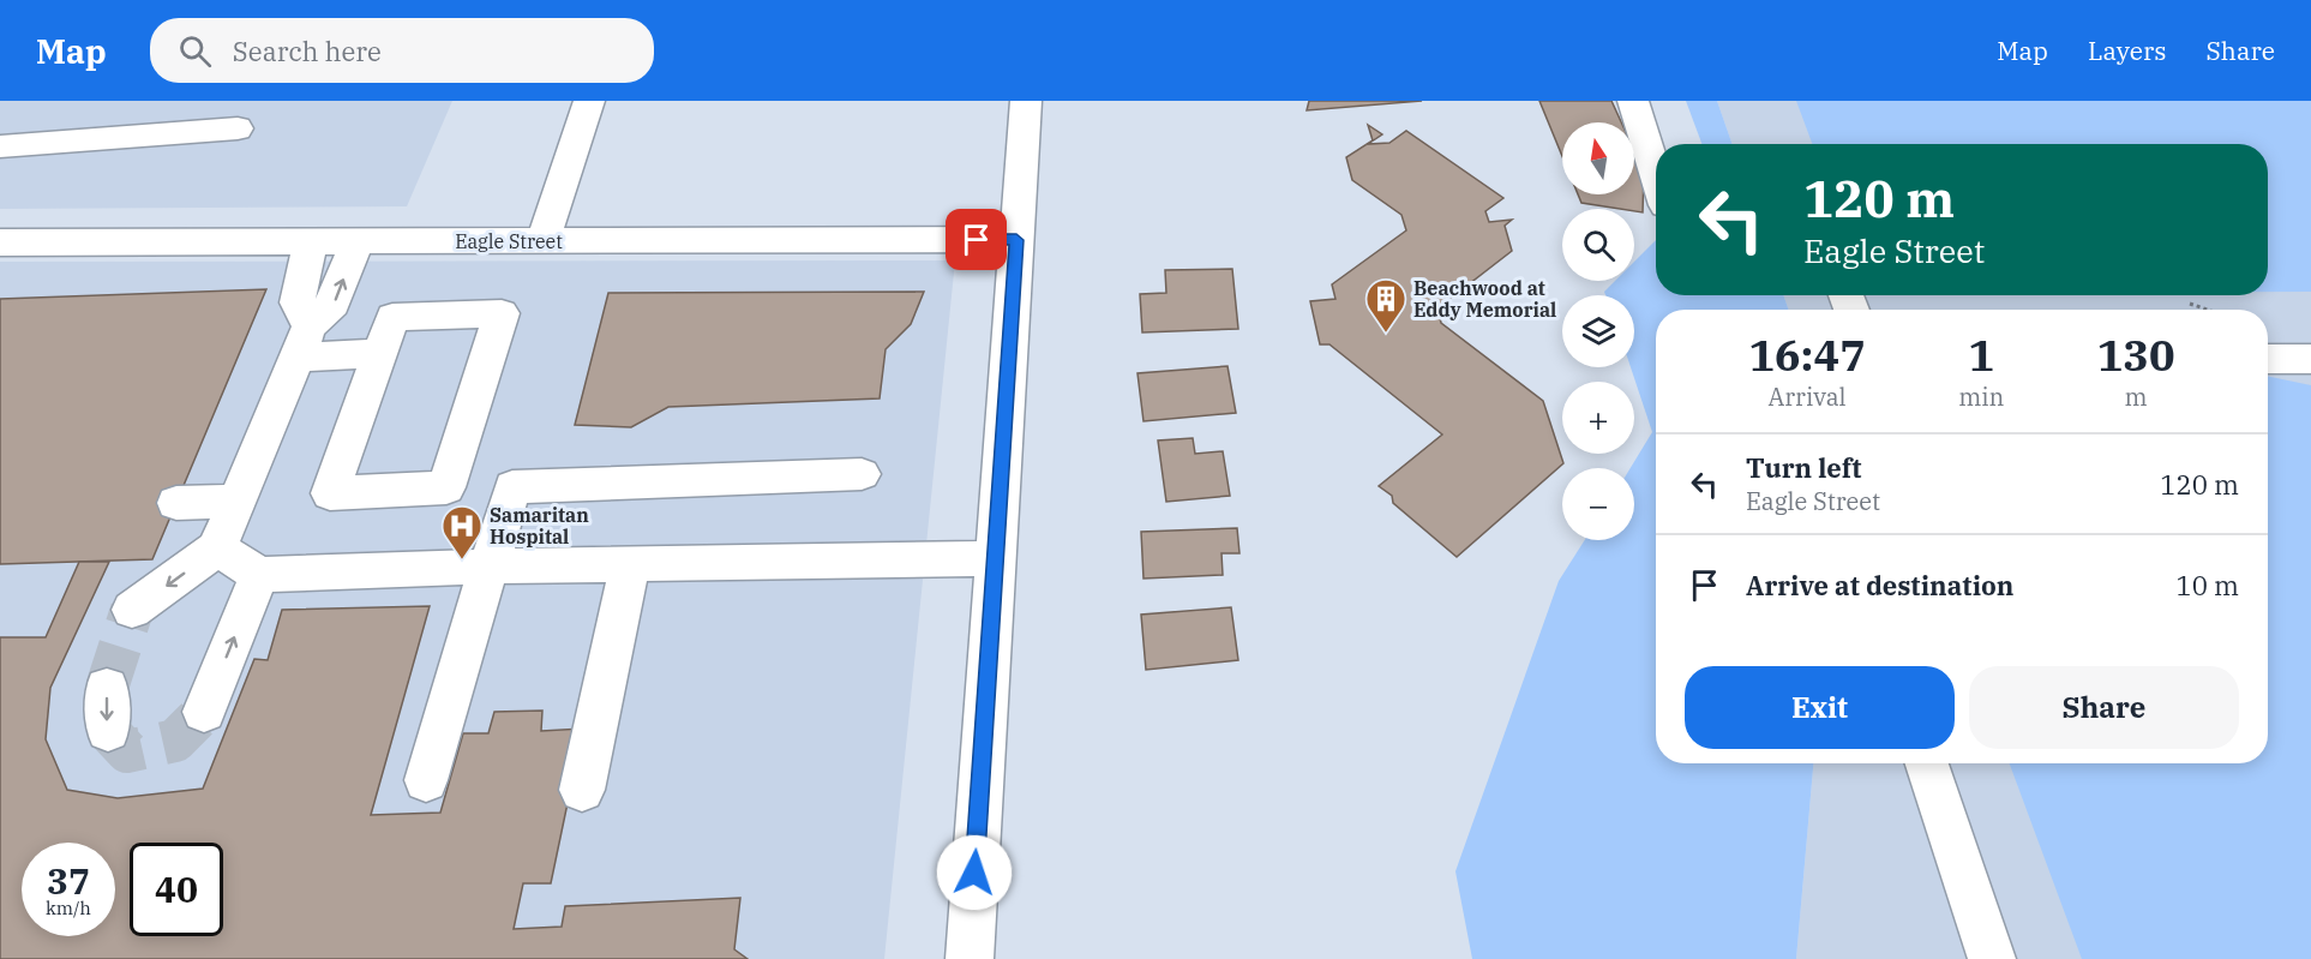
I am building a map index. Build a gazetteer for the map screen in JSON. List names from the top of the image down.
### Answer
{
  "streets": {
    "street": ["Eagle Street"]
  },
  "places": {
    "building": ["Beachwood at Eddy Memorial"],
    "hospital": ["Samaritan Hospital"]
  },
  "north": "top",
  "page": {
    "header": "Map",
    "search": "Search here",
    "nav": ["Map", "Layers", "Share"],
    "map_buttons": ["+", "−"],
    "turn": ["120 m", "Eagle Street"],
    "eta": [
      "16:47",
      "Arrival",
      "1",
      "min",
      "130",
      "m"
    ],
    "list": [
      {
        "name": "Turn left",
        "note": "Eagle Street",
        "value": "120 m"
      },
      {
        "name": "Arrive at destination",
        "value": "10 m"
      }
    ],
    "buttons": ["Exit", "Share"],
    "speed": "37 km/h",
    "limit": "40"
  }
}
